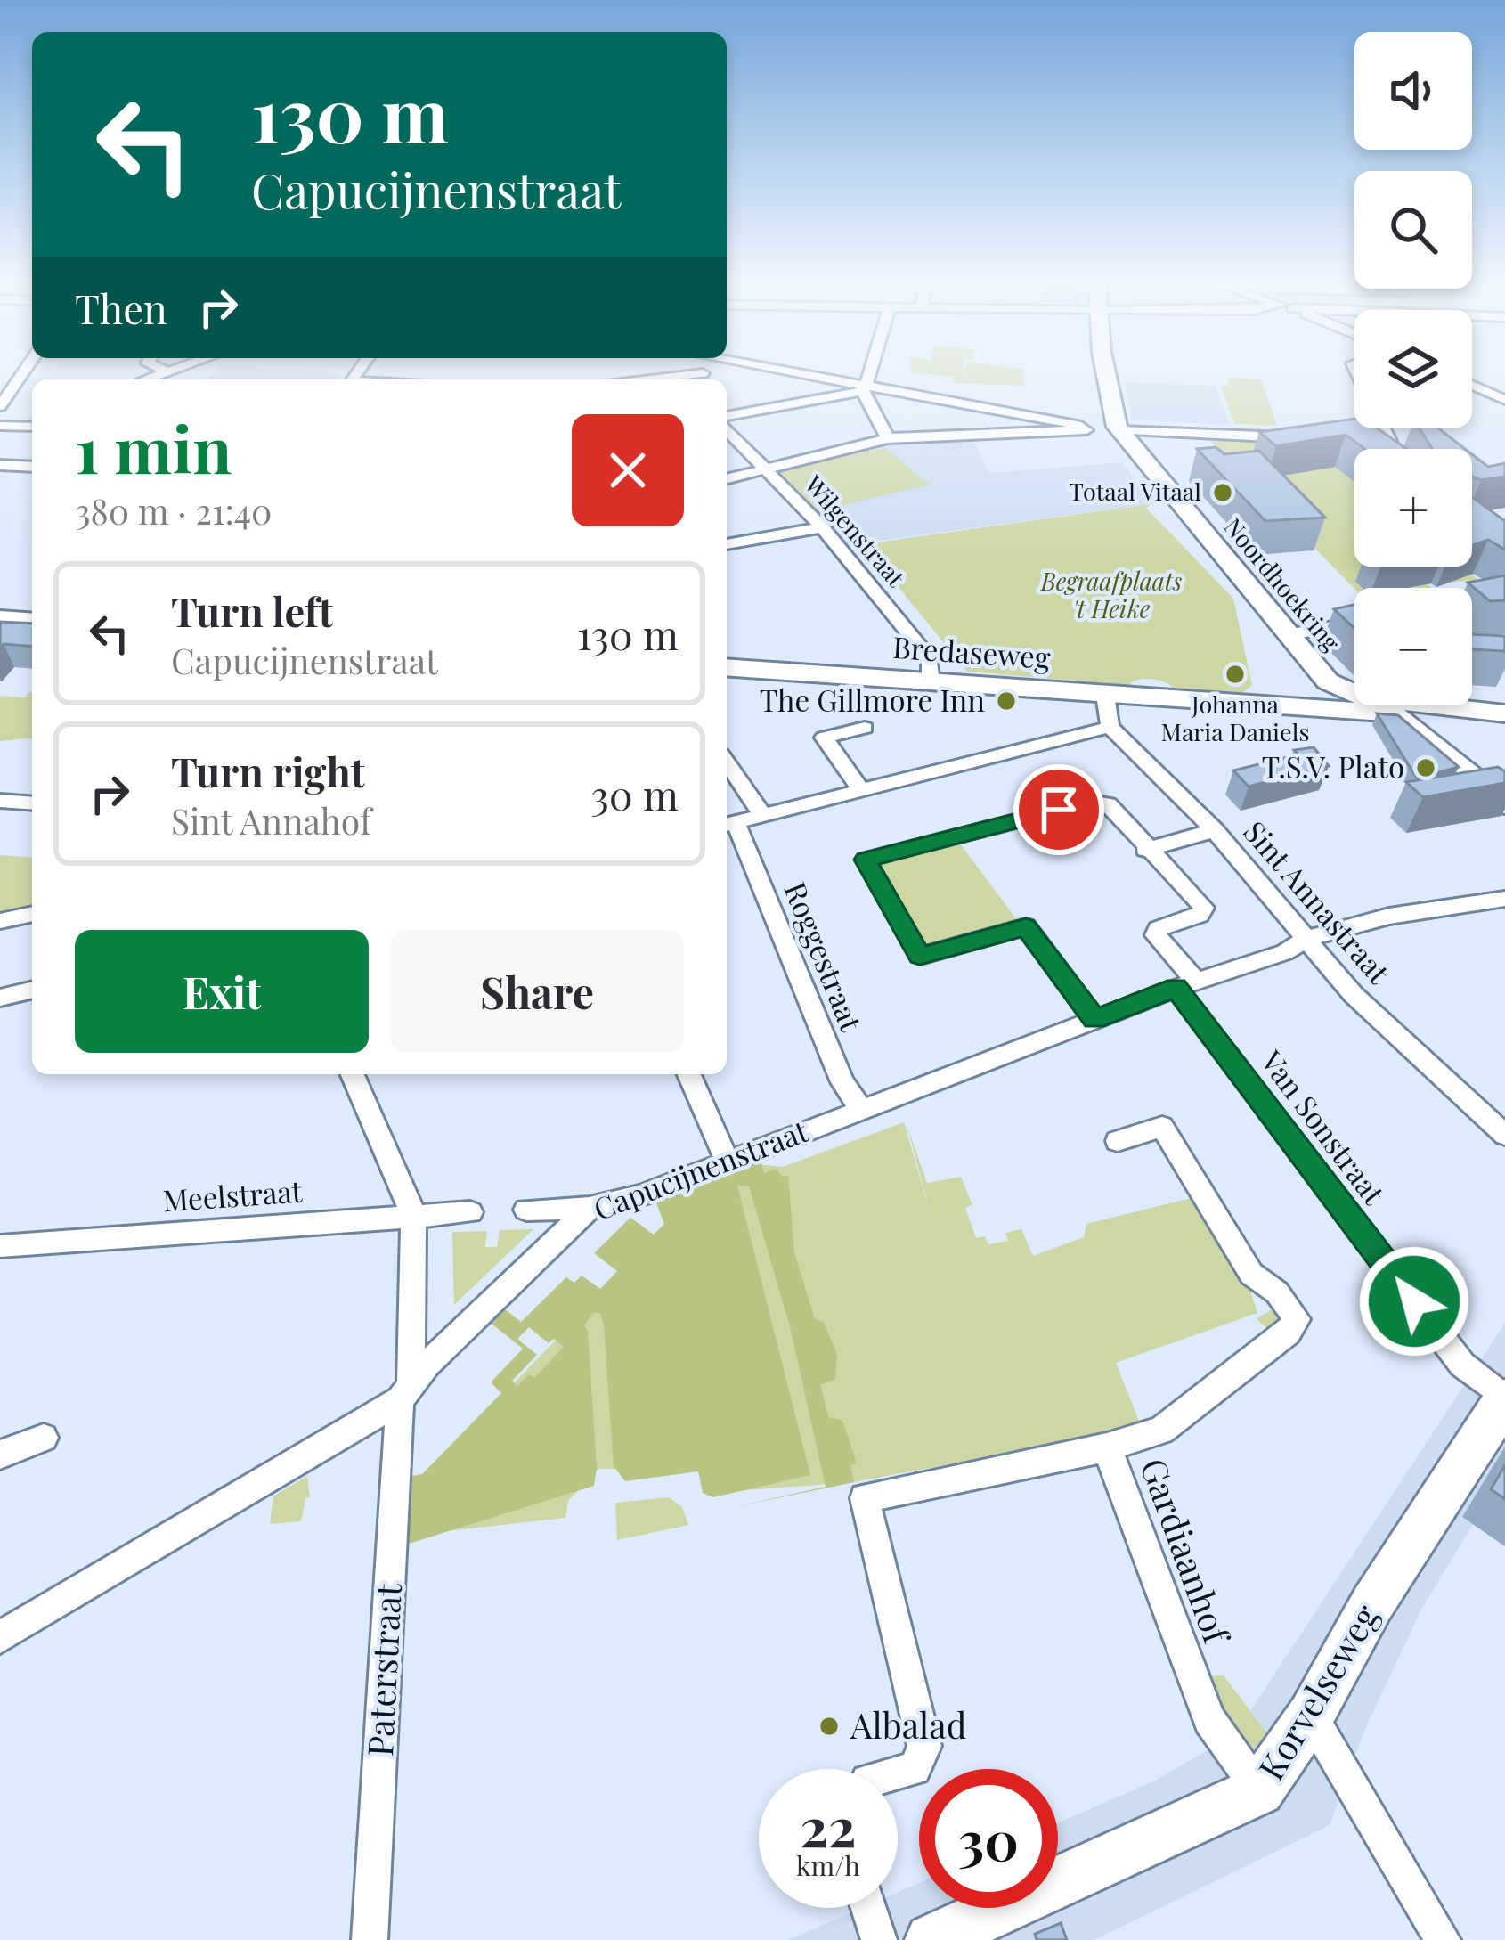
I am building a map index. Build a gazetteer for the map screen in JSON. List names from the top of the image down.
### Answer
{
  "streets": {
    "street": [
      "Wilgenstraat",
      "Noordhoekring",
      "Bredaseweg",
      "Sint Annastraat",
      "Roggestraat",
      "Van Sonstraat",
      "Capucijnenstraat",
      "Meelstraat",
      "Gardiaanhof",
      "Paterstraat",
      "Korvelseweg"
    ]
  },
  "crossings": [
    ["Wilgenstraat", "Bredaseweg"],
    ["Noordhoekring", "Bredaseweg"],
    ["Sint Annastraat", "Capucijnenstraat"],
    ["Roggestraat", "Capucijnenstraat"],
    ["Van Sonstraat", "Capucijnenstraat"],
    ["Van Sonstraat", "Korvelseweg"],
    ["Capucijnenstraat", "Paterstraat"],
    ["Meelstraat", "Paterstraat"],
    ["Gardiaanhof", "Korvelseweg"]
  ],
  "parks": ["Begraafplaats 't Heike"],
  "places": [
    "Totaal Vitaal",
    "Johanna Maria Daniels",
    "The Gillmore Inn",
    "T.S.V. Plato",
    "Albalad"
  ],
  "page": {
    "map_buttons": ["+", "−"],
    "turn": ["130 m", "Capucijnenstraat"],
    "then": "Then",
    "heading": ["1 min", "380 m · 21:40"],
    "list": [
      {
        "name": "Turn left",
        "note": "Capucijnenstraat",
        "value": "130 m"
      },
      {
        "name": "Turn right",
        "note": "Sint Annahof",
        "value": "30 m"
      }
    ],
    "buttons": ["Exit", "Share"],
    "speed": "22 km/h",
    "limit": "30"
  }
}
